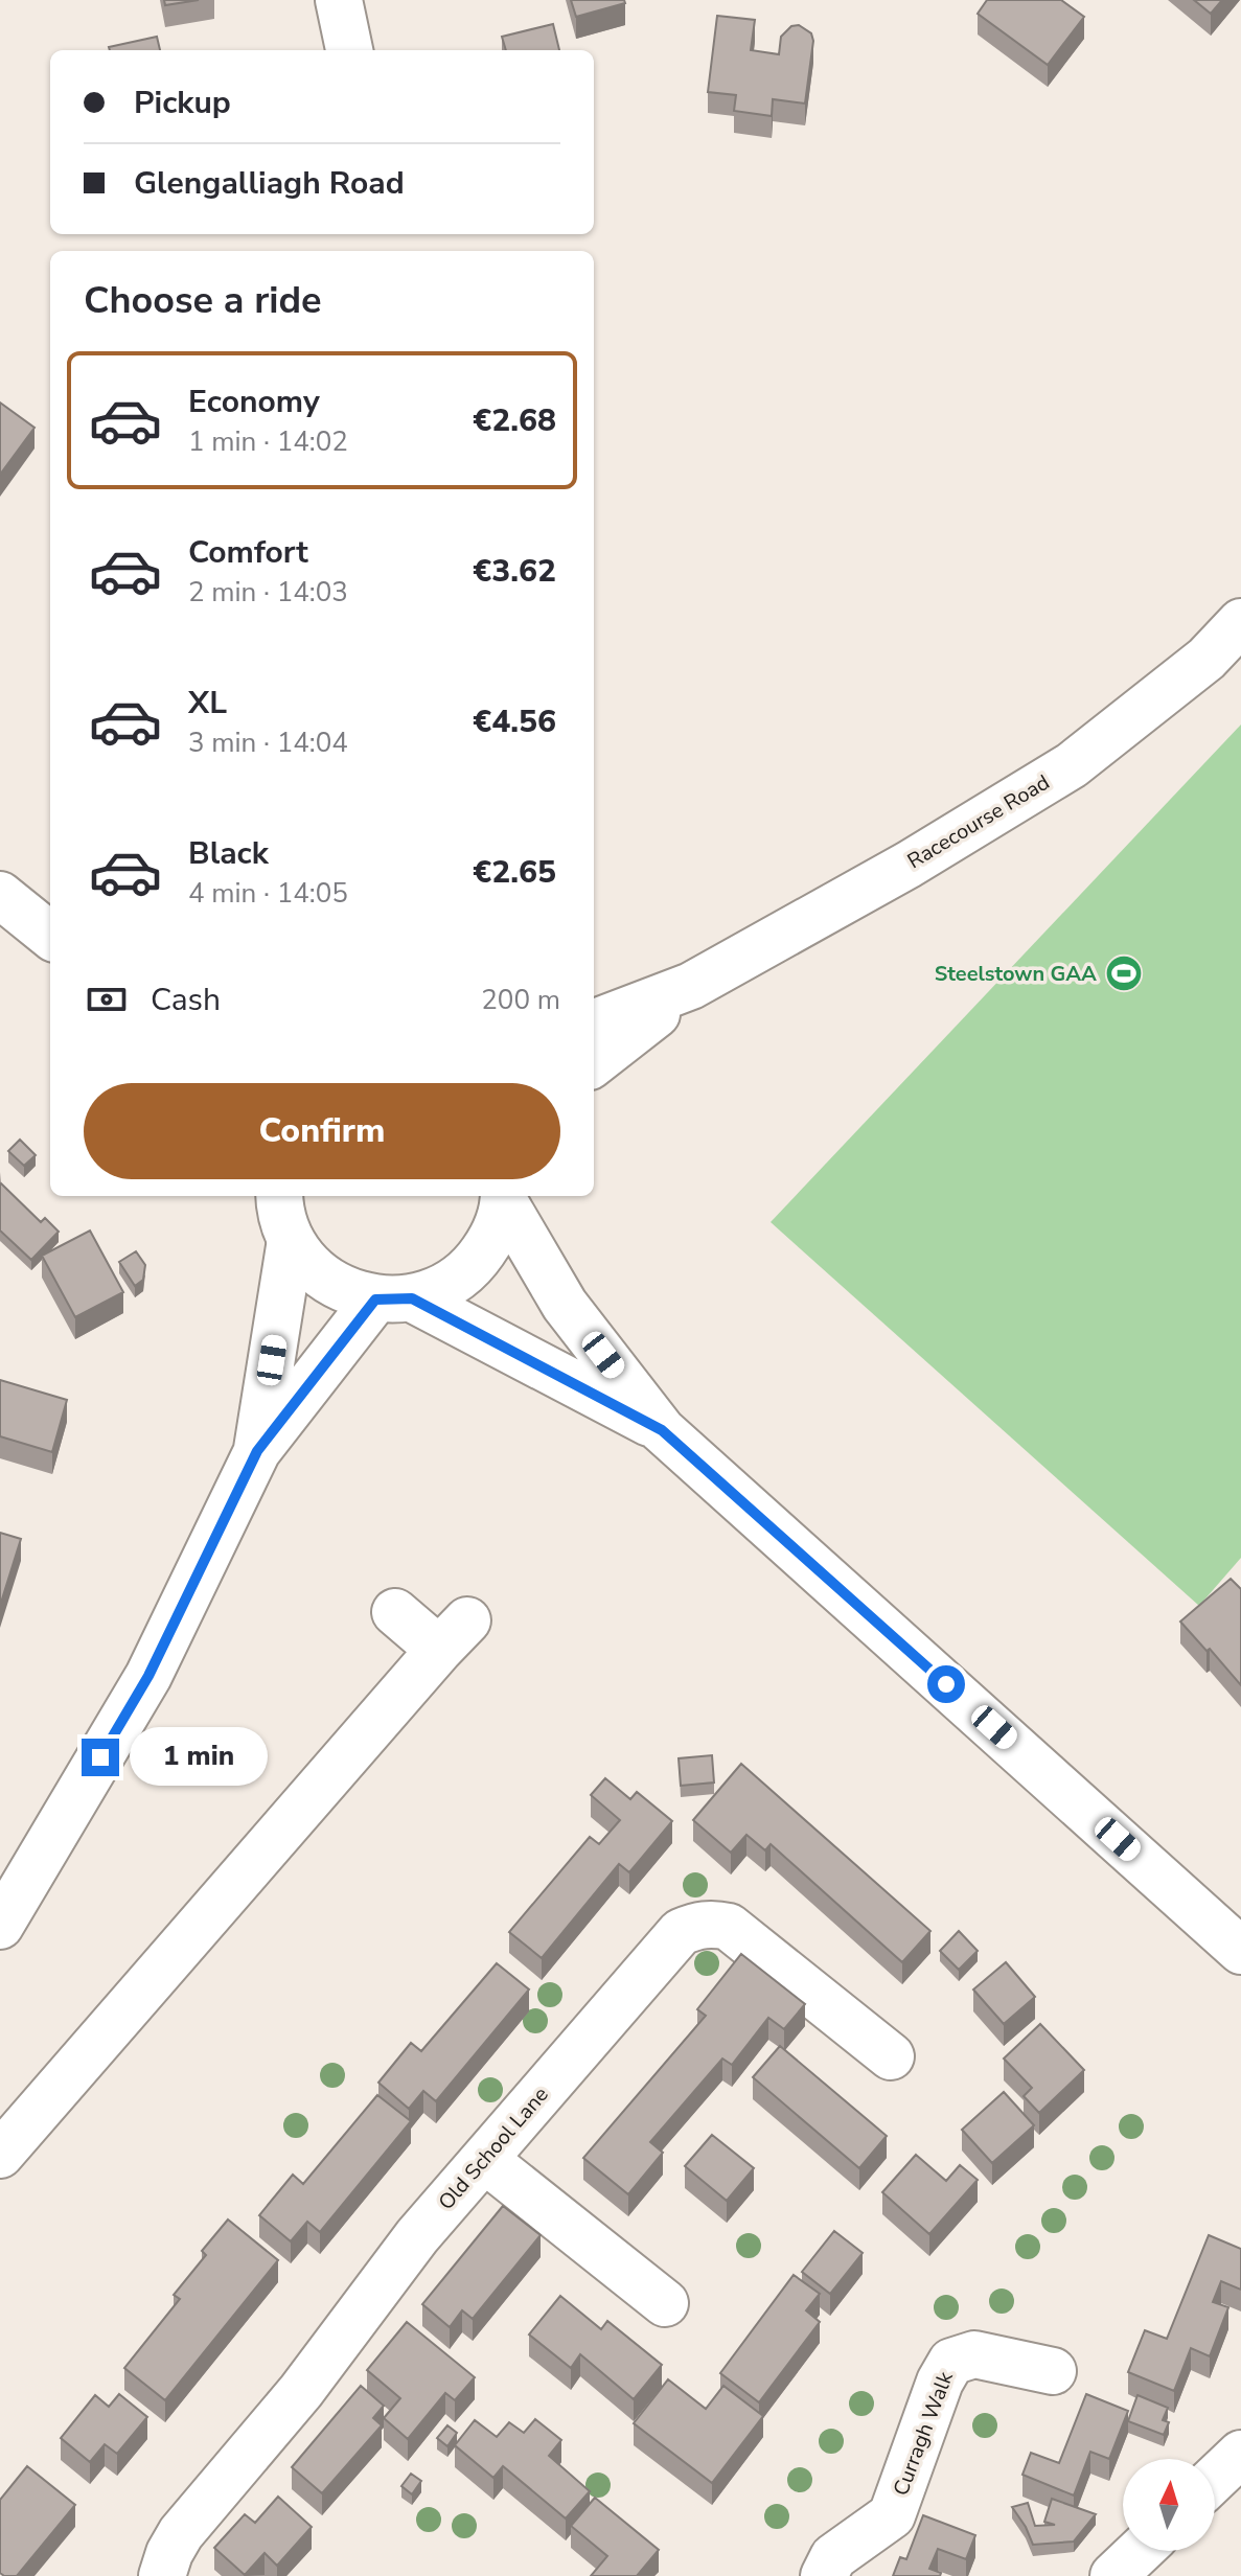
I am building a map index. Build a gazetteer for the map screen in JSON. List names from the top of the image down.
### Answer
{
  "streets": {
    "main road": ["Racecourse Road", "Old School Lane", "Curragh Walk"]
  },
  "places": {
    "sports": ["Steelstown GAA"]
  },
  "north": "top",
  "page": {
    "banner": ["Pickup", "Glengalliagh Road"],
    "heading": "Choose a ride",
    "list": [
      {
        "name": "Economy",
        "note": "1 min · 14:02",
        "value": "€2.68"
      },
      {
        "name": "Comfort",
        "note": "2 min · 14:03",
        "value": "€3.62"
      },
      {
        "name": "XL",
        "note": "3 min · 14:04",
        "value": "€4.56"
      },
      {
        "name": "Black",
        "note": "4 min · 14:05",
        "value": "€2.65"
      }
    ],
    "pay": ["Cash", "200 m"],
    "buttons": "Confirm",
    "bubble": "1 min"
  }
}
